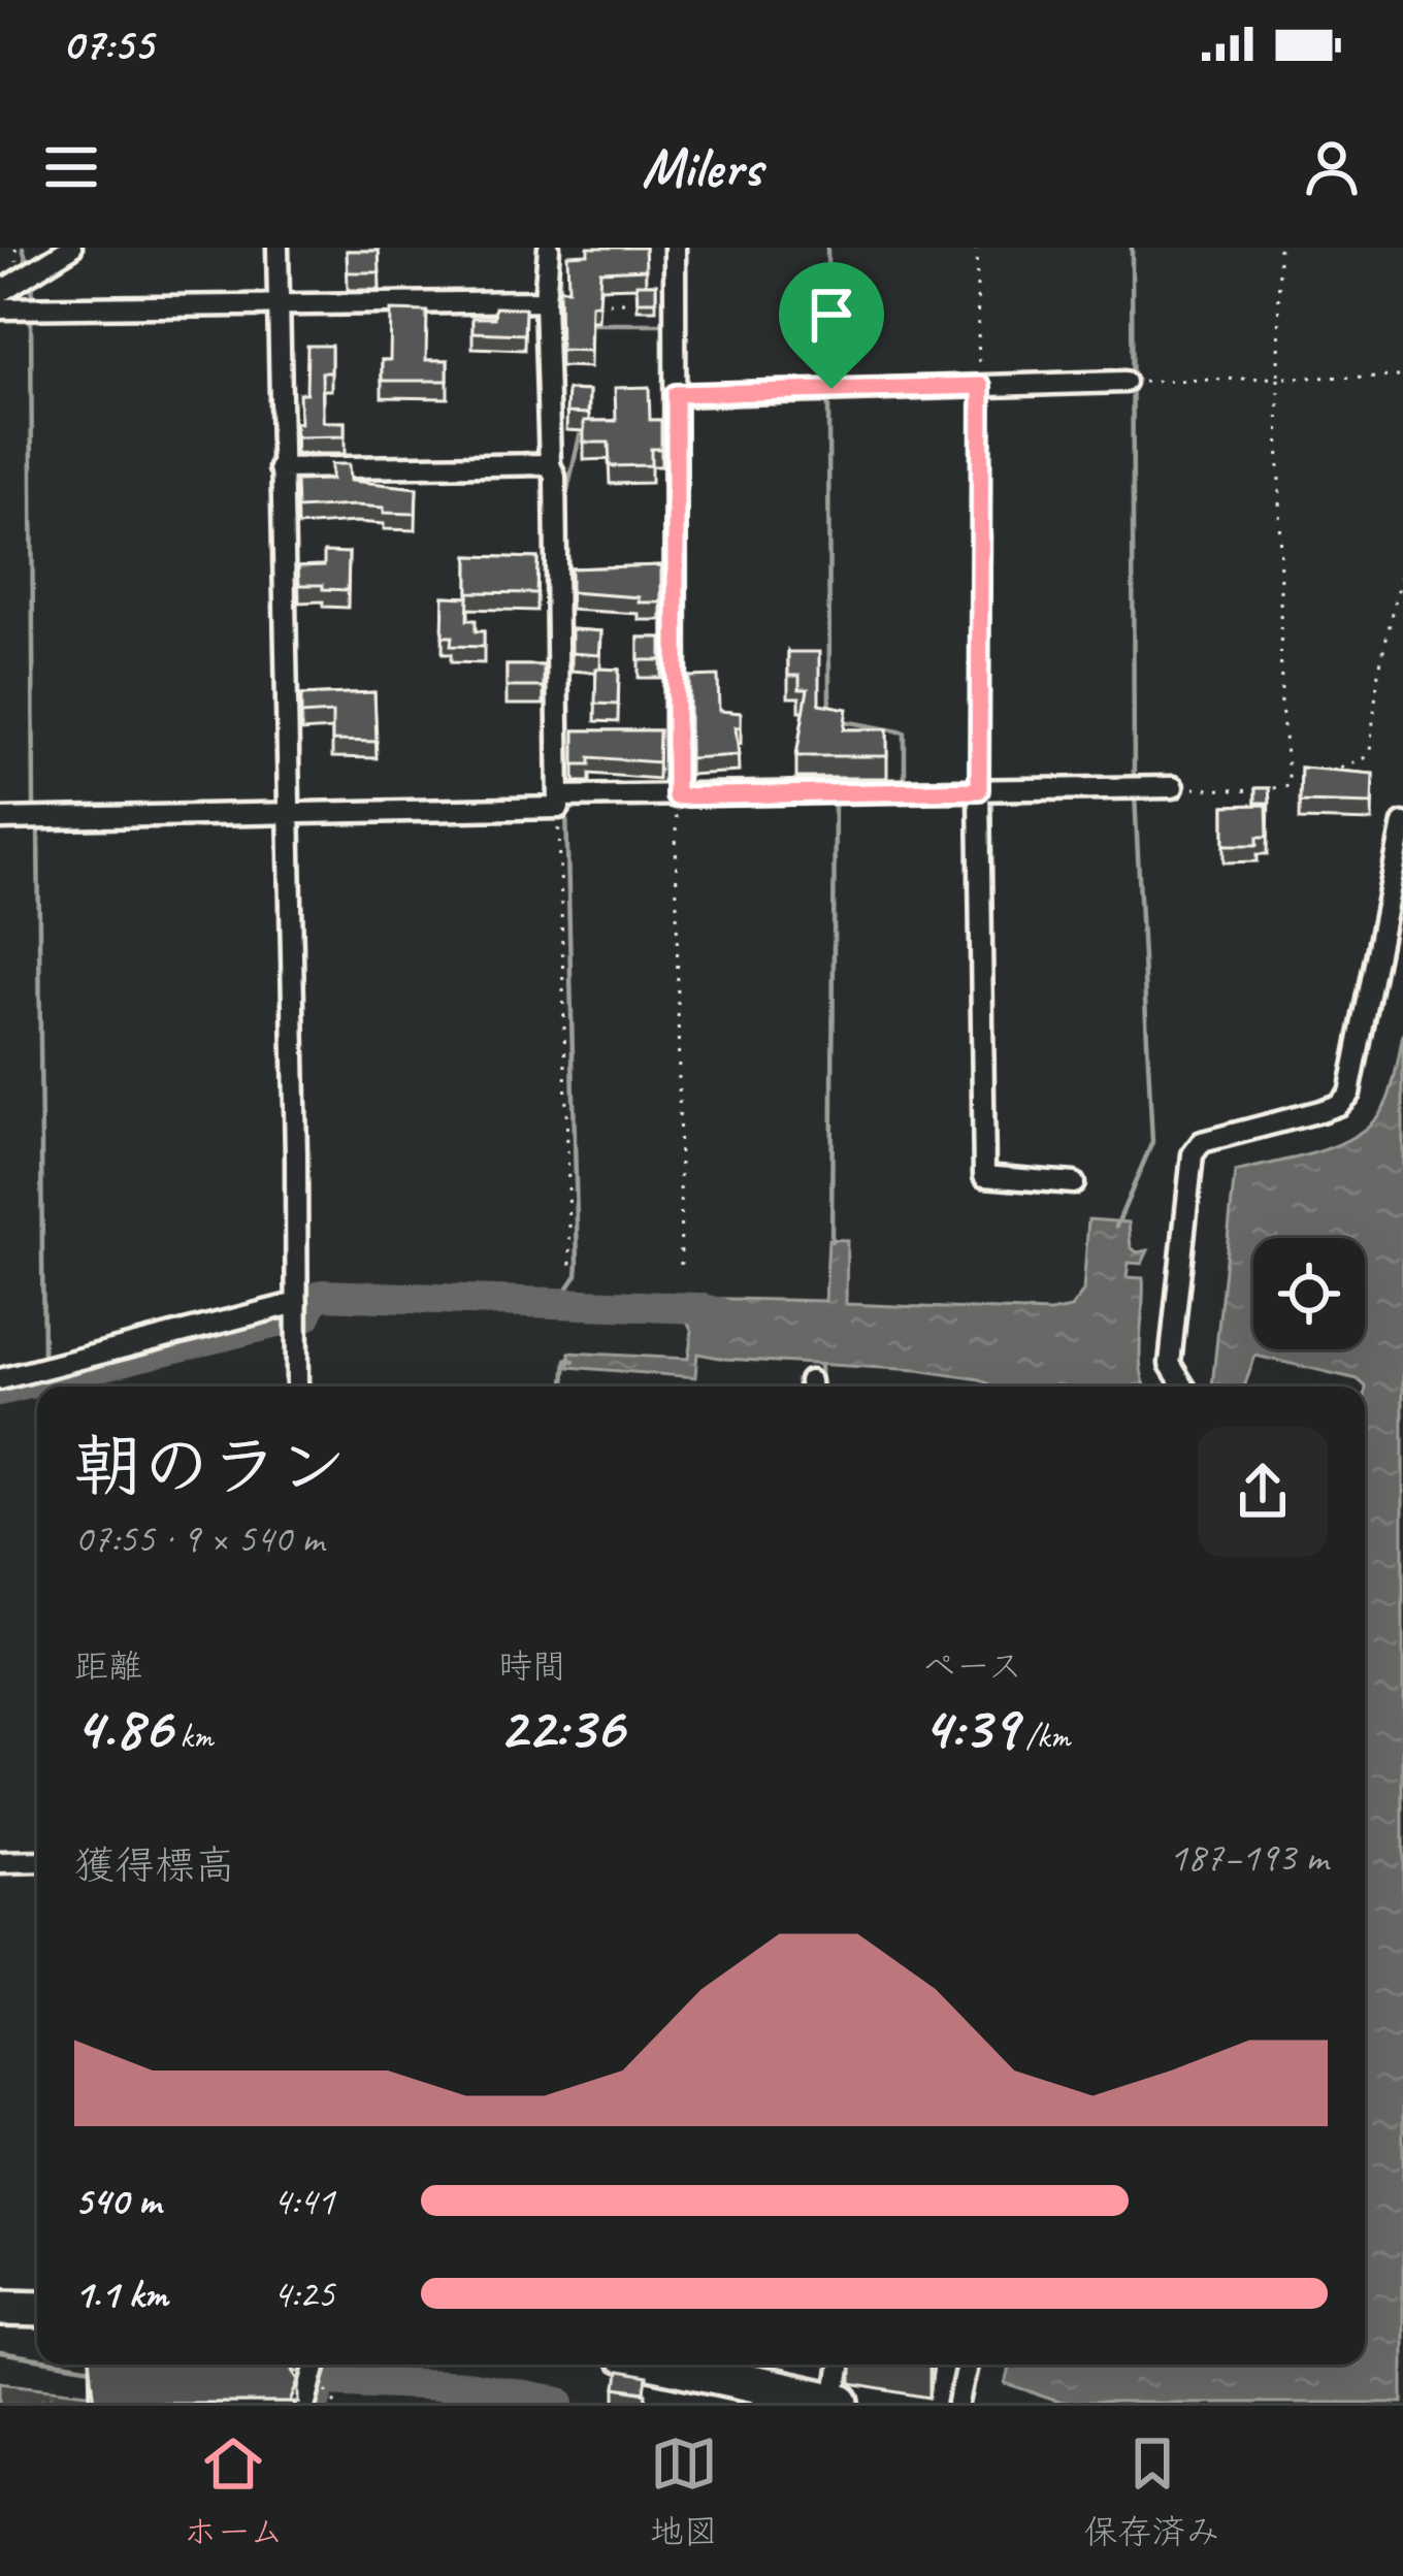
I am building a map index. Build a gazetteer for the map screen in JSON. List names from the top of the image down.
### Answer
{
  "page": {
    "status": "07:55",
    "header": "Milers",
    "heading": ["朝のラン", "07:55 · 9 × 540 m"],
    "stats": [
      ["距離", "4.86 km"],
      ["時間", "22:36"],
      ["ペース", "4:39 /km"]
    ],
    "chart": ["獲得標高", "187–193 m"],
    "list": [
      {
        "name": "540 m",
        "note": "4:41"
      },
      {
        "name": "1.1 km",
        "note": "4:25"
      }
    ],
    "tabs": ["ホーム", "地図", "保存済み"]
  }
}
